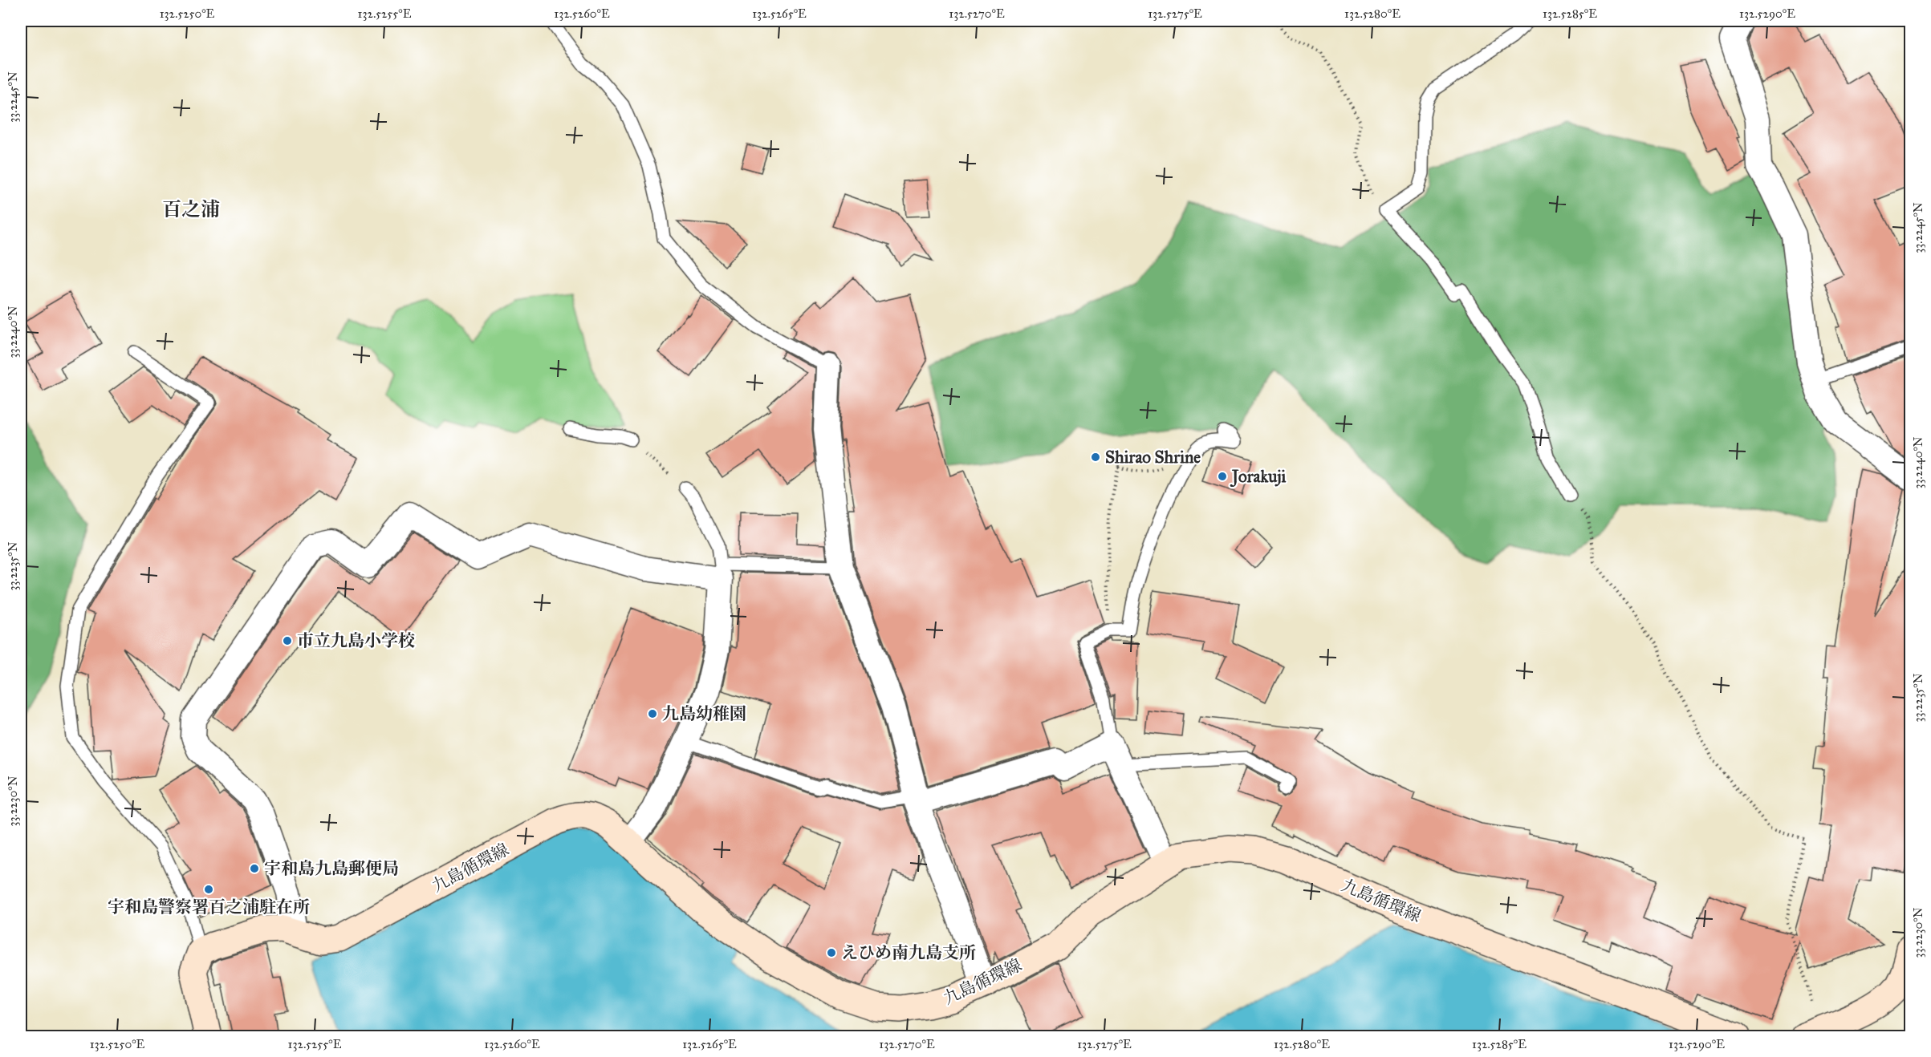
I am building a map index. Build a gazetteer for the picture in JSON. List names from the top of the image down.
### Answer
{
  "streets": {
    "main road": ["九島循環線"]
  },
  "districts": ["百之浦"],
  "places": [
    "Shirao Shrine",
    "Jorakuji",
    "市立九島小学校",
    "九島幼稚園",
    "宇和島九島郵便局",
    "宇和島警察署百之浦駐在所",
    "えひめ南九島支所"
  ],
  "coordinates": [
    "132.5250°E",
    "132.5255°E",
    "132.5260°E",
    "132.5265°E",
    "132.5270°E",
    "132.5275°E",
    "132.5280°E",
    "132.5285°E",
    "132.5290°E",
    "33.2245°N",
    "33.2240°N",
    "33.2235°N",
    "33.2230°N"
  ]
}
